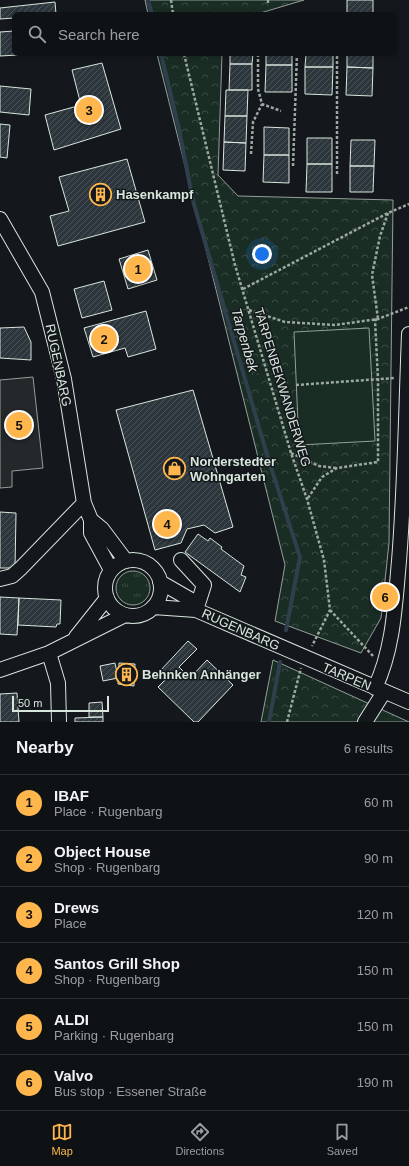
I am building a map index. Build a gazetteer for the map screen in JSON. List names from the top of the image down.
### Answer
{
  "streets": {
    "street": ["RUGENBARG", "TARPEN"],
    "path": ["TARPENBEKWANDERWEG"]
  },
  "crossings": [
    ["RUGENBARG", "TARPEN"]
  ],
  "water": ["Tarpenbek"],
  "places": {
    "building": ["Hasenkampf", "Behnken Anhänger"],
    "shop": ["Norderstedter Wohngarten"]
  },
  "scale_bar": "50 m",
  "page": {
    "search": "Search here",
    "pins": [
      "3",
      "1",
      "2",
      "5",
      "4",
      "6"
    ],
    "scale": "50 m",
    "heading": ["Nearby", "6 results"],
    "list": [
      {
        "mark": "1",
        "name": "IBAF",
        "note": "Place · Rugenbarg",
        "value": "60 m"
      },
      {
        "mark": "2",
        "name": "Object House",
        "note": "Shop · Rugenbarg",
        "value": "90 m"
      },
      {
        "mark": "3",
        "name": "Drews",
        "note": "Place",
        "value": "120 m"
      },
      {
        "mark": "4",
        "name": "Santos Grill Shop",
        "note": "Shop · Rugenbarg",
        "value": "150 m"
      },
      {
        "mark": "5",
        "name": "ALDI",
        "note": "Parking · Rugenbarg",
        "value": "150 m"
      },
      {
        "mark": "6",
        "name": "Valvo",
        "note": "Bus stop · Essener Straße",
        "value": "190 m"
      }
    ],
    "nav": ["Map", "Directions", "Saved"]
  }
}
